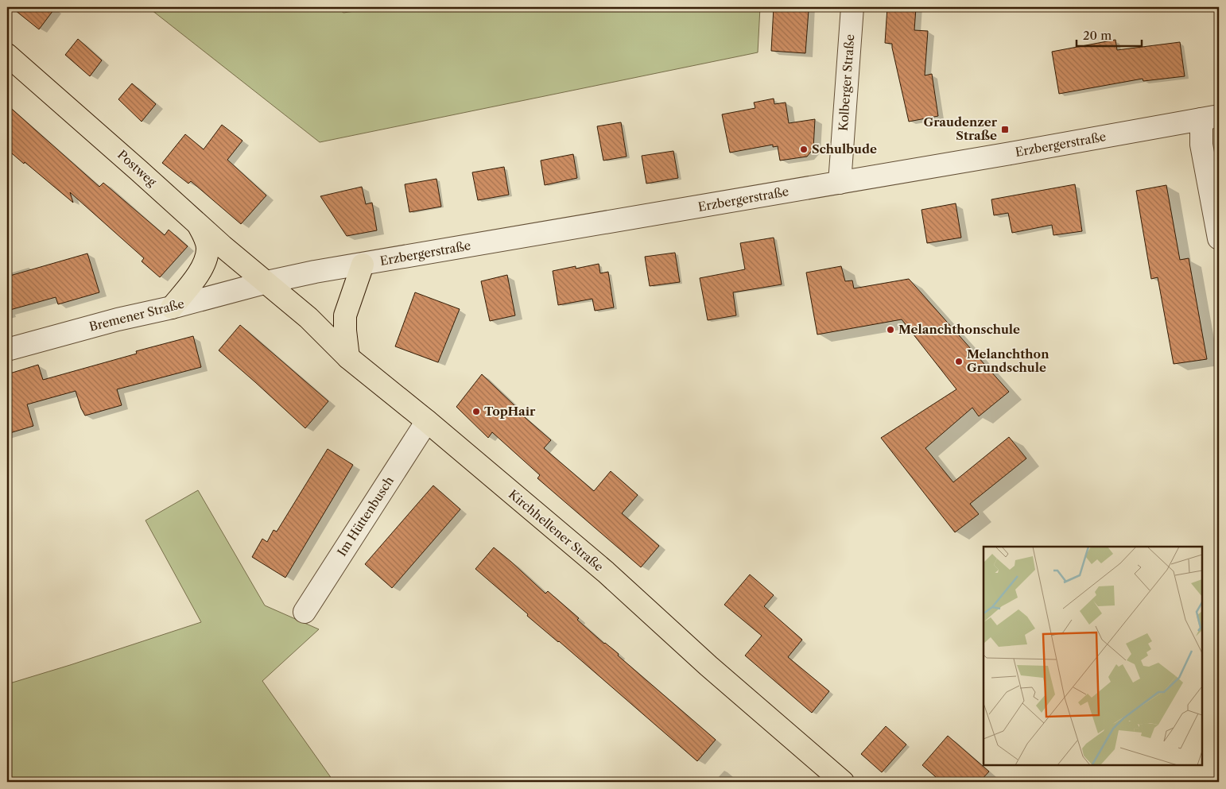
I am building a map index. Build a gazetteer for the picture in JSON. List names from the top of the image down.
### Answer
{
  "streets": {
    "main road": ["Postweg", "Kirchhellener Straße"],
    "street": [
      "Kolberger Straße",
      "Erzbergerstraße",
      "Bremener Straße",
      "Im Hüttenbusch"
    ]
  },
  "crossings": [
    ["Kolberger Straße", "Erzbergerstraße"],
    ["Erzbergerstraße", "Postweg"],
    ["Erzbergerstraße", "Bremener Straße"],
    ["Erzbergerstraße", "Kirchhellener Straße"],
    ["Postweg", "Bremener Straße"],
    ["Postweg", "Kirchhellener Straße"],
    ["Bremener Straße", "Kirchhellener Straße"],
    ["Im Hüttenbusch", "Kirchhellener Straße"]
  ],
  "places": {
    "transit": ["Graudenzer Straße"],
    "other": [
      "Schulbude",
      "Melanchthonschule",
      "Melanchthon Grundschule",
      "TopHair"
    ]
  },
  "scale_bar": "20 m"
}
